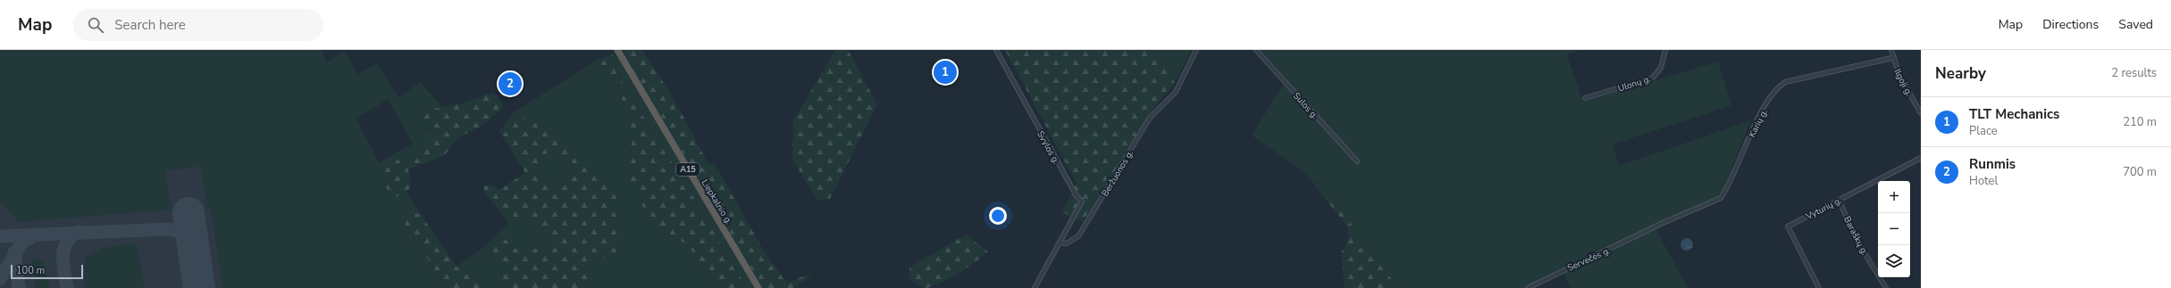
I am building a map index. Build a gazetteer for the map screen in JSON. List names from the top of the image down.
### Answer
{
  "streets": {
    "highway": ["A15", "Liepkalnio g."],
    "street": [
      "Ilgoji g.",
      "Ulonų g.",
      "Sulos g.",
      "Karių g.",
      "Svylos g.",
      "Beržuonos g.",
      "Vyturių g.",
      "Baraškų g.",
      "Servečės g."
    ]
  },
  "crossings": [
    ["Ilgoji g.", "Karių g."],
    ["Karių g.", "Servečės g."],
    ["Svylos g.", "Beržuonos g."],
    ["Vyturių g.", "Baraškų g."]
  ],
  "scale_bar": "100 m",
  "page": {
    "header": "Map",
    "search": "Search here",
    "nav": ["Map", "Directions", "Saved"],
    "heading": ["Nearby", "2 results"],
    "pins": ["1", "2"],
    "list": [
      {
        "mark": "1",
        "name": "TLT Mechanics",
        "note": "Place",
        "value": "210 m"
      },
      {
        "mark": "2",
        "name": "Runmis",
        "note": "Hotel",
        "value": "700 m"
      }
    ],
    "map_buttons": ["+", "−"],
    "scale": "100 m"
  }
}
